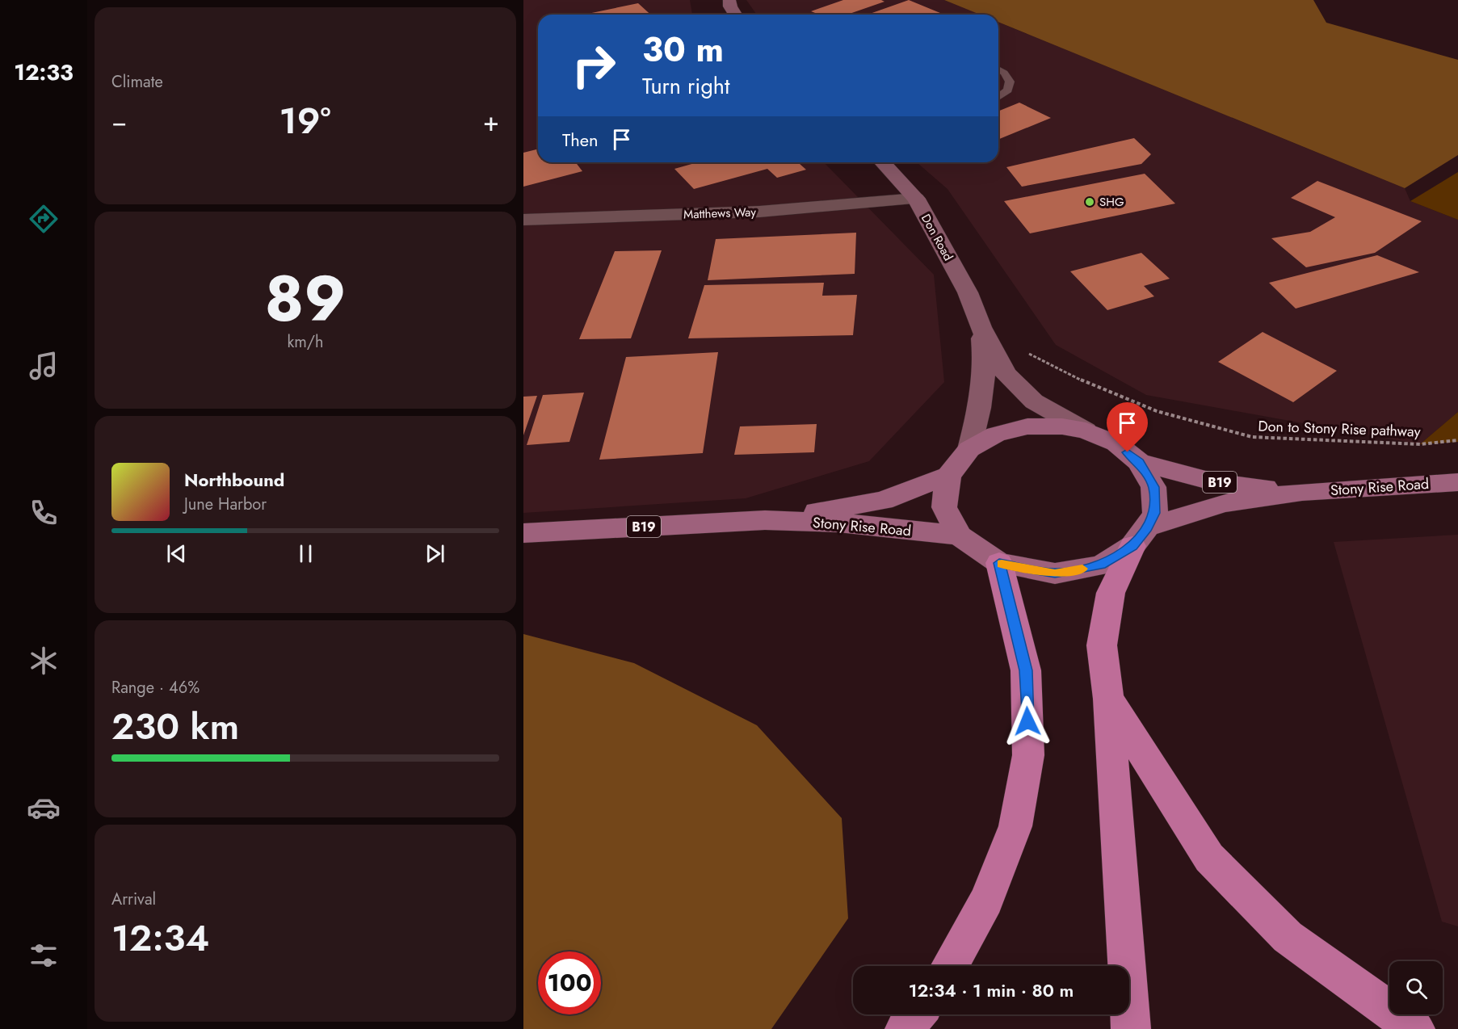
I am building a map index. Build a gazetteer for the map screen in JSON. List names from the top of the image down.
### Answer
{
  "streets": {
    "main road": ["Don Road", "B19", "Stony Rise Road"],
    "street": ["Matthews Way"],
    "path": ["Don to Stony Rise pathway"]
  },
  "crossings": [
    ["Matthews Way", "Don Road"],
    ["Don Road", "Don to Stony Rise pathway"],
    ["Don Road", "B19"],
    ["B19", "Stony Rise Road"]
  ],
  "places": ["SHG"],
  "page": {
    "tabs": "12:33",
    "tile": [
      "Climate",
      ["89", "km/h"],
      ["Range · 46%", "230 km"],
      ["Arrival", "12:34"]
    ],
    "turn": ["30 m", "Turn right"],
    "heat": ["−", "19°", "+"],
    "then": "Then",
    "song": ["Northbound", "June Harbor"],
    "limit": "100",
    "trip": "12:34 · 1 min · 80 m"
  }
}
